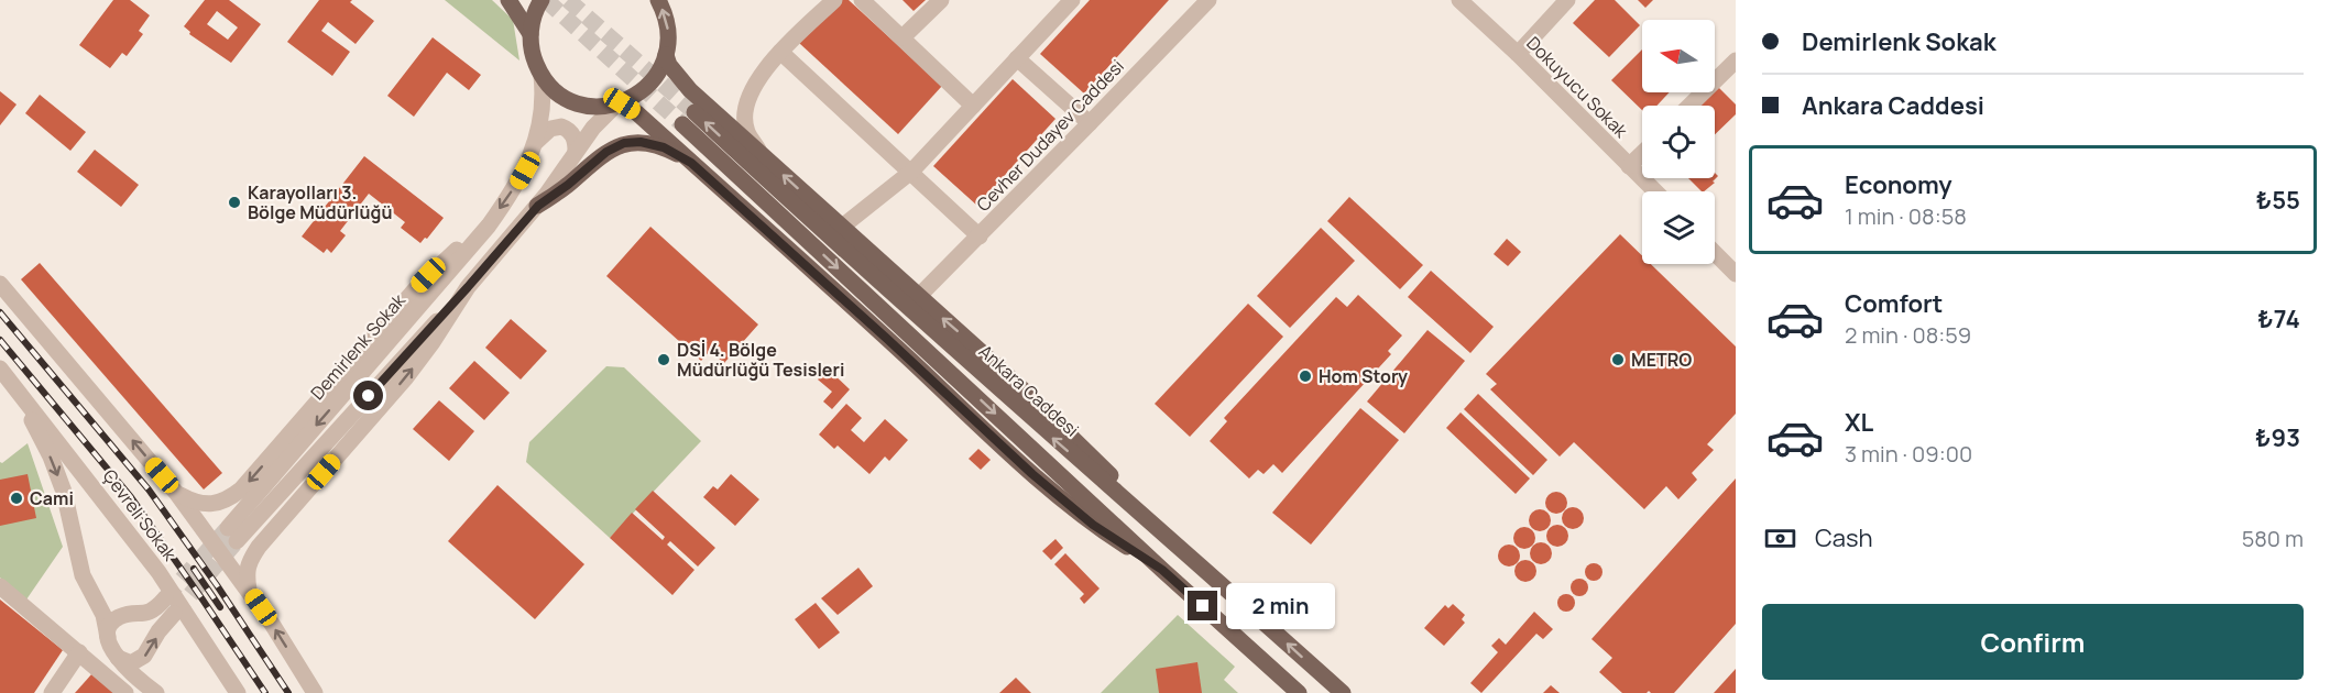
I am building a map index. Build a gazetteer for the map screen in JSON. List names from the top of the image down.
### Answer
{
  "streets": {
    "main road": ["Ankara Caddesi"],
    "street": [
      "Dokuyucu Sokak",
      "Cevher Dudayev Caddesi",
      "Demirlenk Sokak",
      "Çevreli Sokak"
    ]
  },
  "places": [
    "Karayolları 3. Bölge Müdürlüğü",
    "DSİ 4. Bölge Müdürlüğü Tesisleri",
    "METRO",
    "Hom Story",
    "Cami"
  ],
  "north": "left",
  "page": {
    "banner": ["Demirlenk Sokak", "Ankara Caddesi"],
    "list": [
      {
        "name": "Economy",
        "note": "1 min · 08:58",
        "value": "₺55"
      },
      {
        "name": "Comfort",
        "note": "2 min · 08:59",
        "value": "₺74"
      },
      {
        "name": "XL",
        "note": "3 min · 09:00",
        "value": "₺93"
      }
    ],
    "pay": ["Cash", "580 m"],
    "bubble": "2 min",
    "buttons": "Confirm"
  }
}
